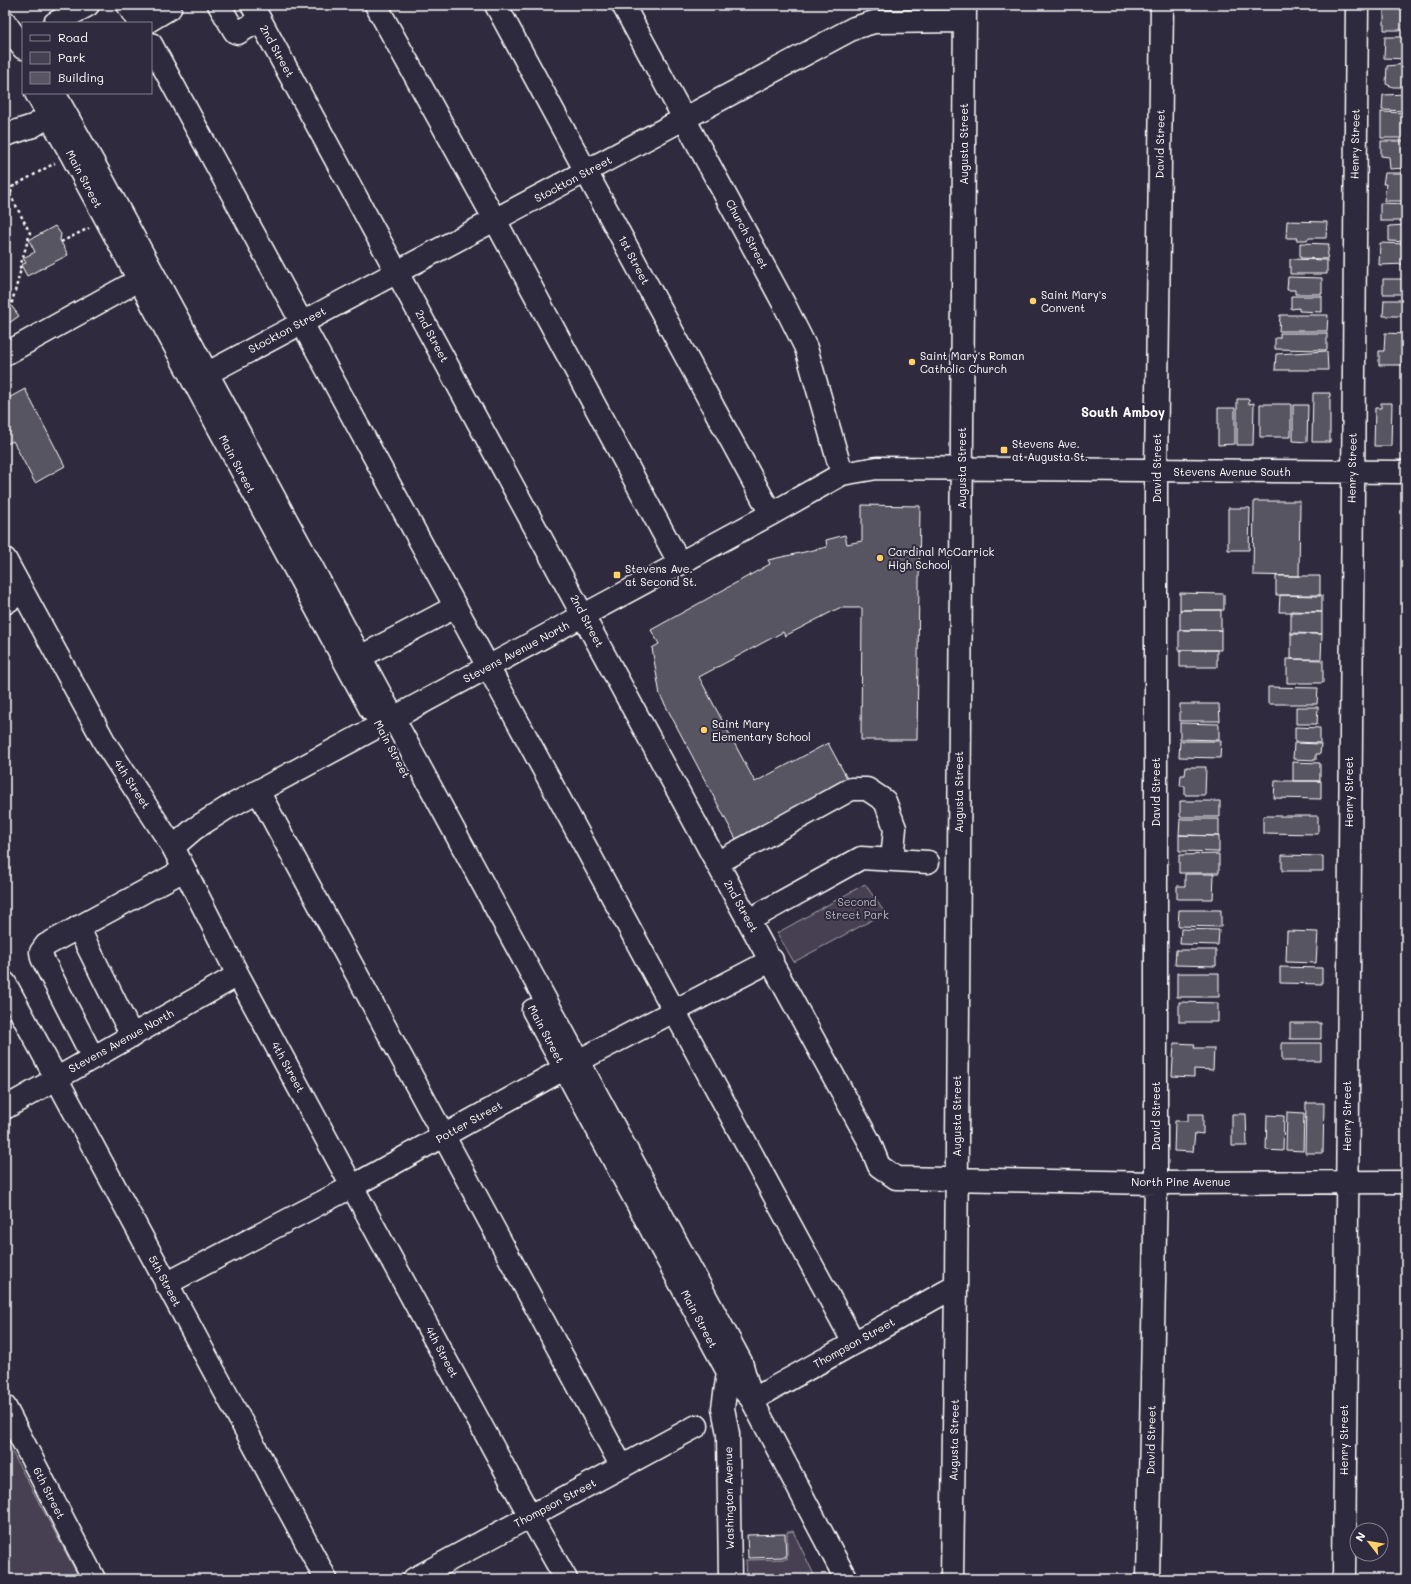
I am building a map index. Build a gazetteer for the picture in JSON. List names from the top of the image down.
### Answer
{
  "streets": {
    "street": [
      "2nd Street",
      "Augusta Street",
      "David Street",
      "Henry Street",
      "Main Street",
      "Stockton Street",
      "Church Street",
      "1st Street",
      "Stevens Avenue South",
      "Stevens Avenue North",
      "4th Street",
      "Potter Street",
      "North Pine Avenue",
      "5th Street",
      "Thompson Street",
      "6th Street",
      "Washington Avenue"
    ]
  },
  "crossings": [
    ["2nd Street", "Augusta Street"],
    ["2nd Street", "Stockton Street"],
    ["2nd Street", "Stevens Avenue North"],
    ["2nd Street", "Potter Street"],
    ["2nd Street", "North Pine Avenue"],
    ["Augusta Street", "Stockton Street"],
    ["Augusta Street", "Stevens Avenue South"],
    ["Augusta Street", "Stevens Avenue North"],
    ["Augusta Street", "North Pine Avenue"],
    ["Augusta Street", "Thompson Street"],
    ["David Street", "Stevens Avenue South"],
    ["David Street", "North Pine Avenue"],
    ["Henry Street", "Stevens Avenue South"],
    ["Henry Street", "North Pine Avenue"],
    ["Main Street", "Stockton Street"],
    ["Main Street", "Stevens Avenue North"],
    ["Main Street", "Potter Street"],
    ["Main Street", "Thompson Street"],
    ["Main Street", "Washington Avenue"],
    ["Stockton Street", "Church Street"],
    ["Stockton Street", "1st Street"],
    ["Church Street", "Stevens Avenue North"],
    ["1st Street", "Stevens Avenue North"],
    ["Stevens Avenue South", "Stevens Avenue North"],
    ["Stevens Avenue North", "4th Street"],
    ["Stevens Avenue North", "5th Street"],
    ["4th Street", "Potter Street"],
    ["4th Street", "Thompson Street"],
    ["Potter Street", "5th Street"],
    ["Thompson Street", "Washington Avenue"]
  ],
  "districts": ["South Amboy"],
  "parks": ["Second Street Park"],
  "places": {
    "other": [
      "Saint Mary's Convent",
      "Saint Mary's Roman Catholic Church",
      "Cardinal McCarrick High School",
      "Saint Mary Elementary School"
    ],
    "transit": ["Stevens Ave. at Augusta St.", "Stevens Ave. at Second St."]
  },
  "legend": ["Road", "Park", "Building"],
  "north": "top left"
}
